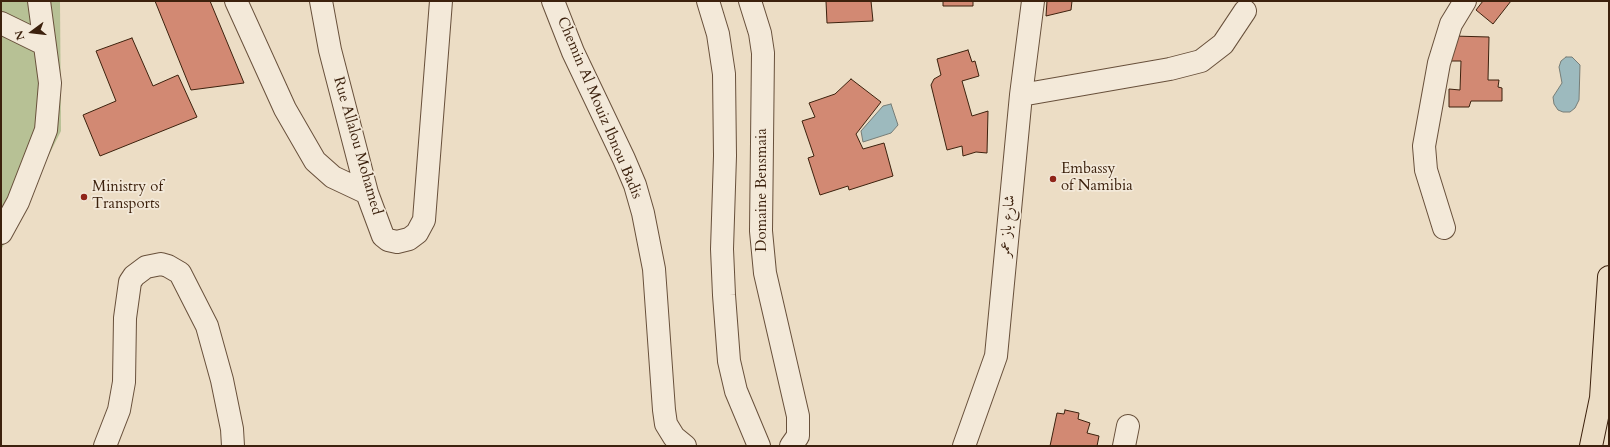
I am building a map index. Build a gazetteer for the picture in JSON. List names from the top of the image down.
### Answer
{
  "streets": {
    "street": [
      "Chemin Al Mouiz Ibnou Badis",
      "Rue Allalou Mohamed",
      "Domaine Bensmaia",
      "شارع باز عمر"
    ]
  },
  "places": ["Embassy of Namibia", "Ministry of Transports"],
  "north": "left"
}
